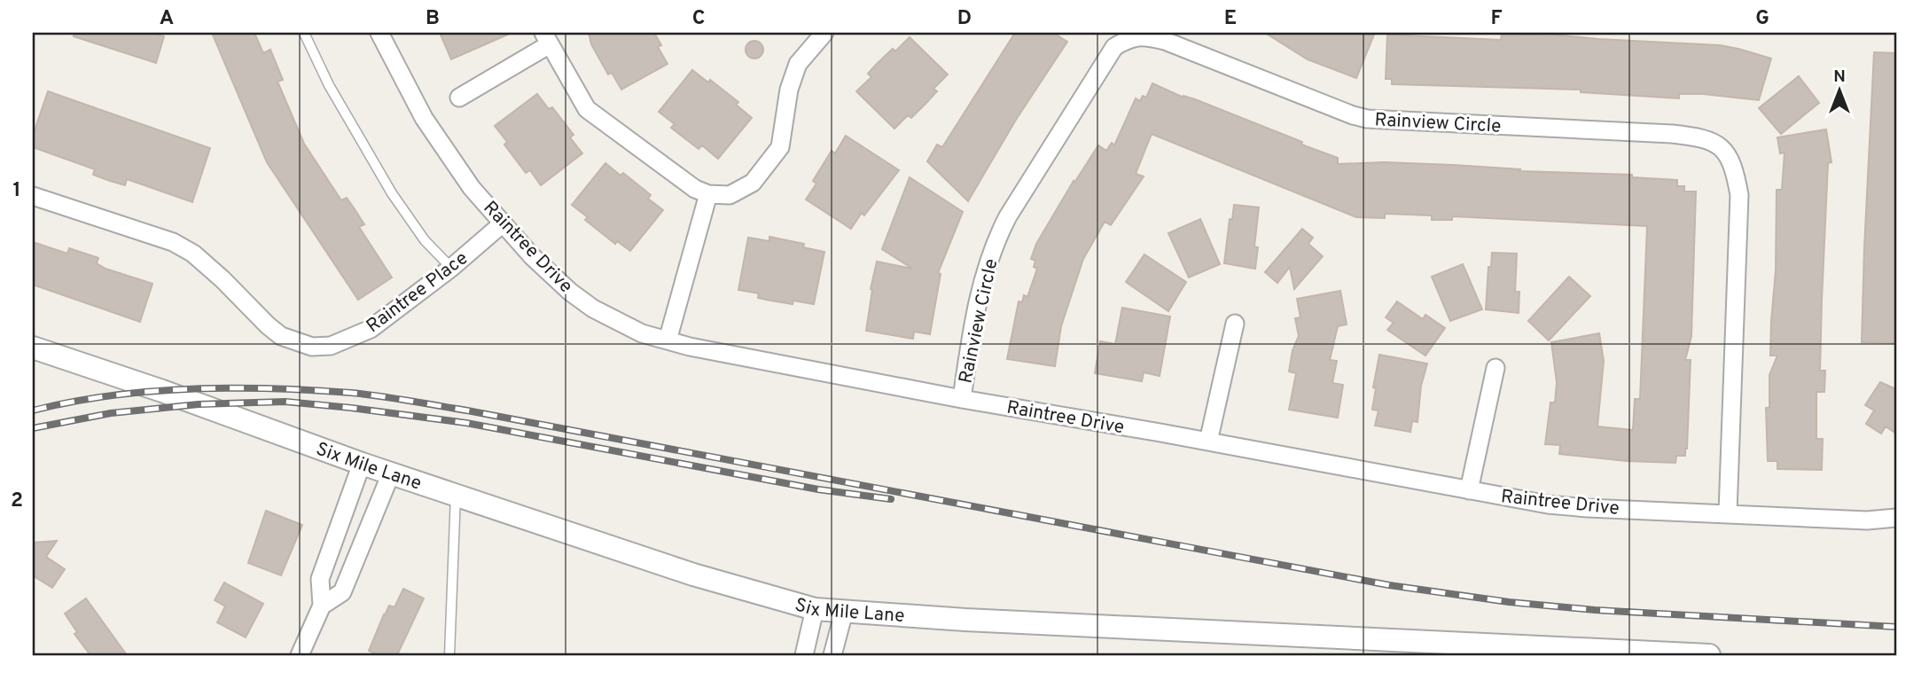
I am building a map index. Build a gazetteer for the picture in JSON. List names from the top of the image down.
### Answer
{
  "streets": {
    "street": [
      "Rainview Circle",
      "Raintree Drive",
      "Raintree Place",
      "Six Mile Lane"
    ]
  },
  "crossings": [
    ["Rainview Circle", "Raintree Drive"],
    ["Raintree Drive", "Raintree Place"]
  ],
  "north": "top",
  "grid": {
    "columns": [
      "A",
      "B",
      "C",
      "D",
      "E",
      "F",
      "G"
    ],
    "rows": ["1", "2"]
  }
}
